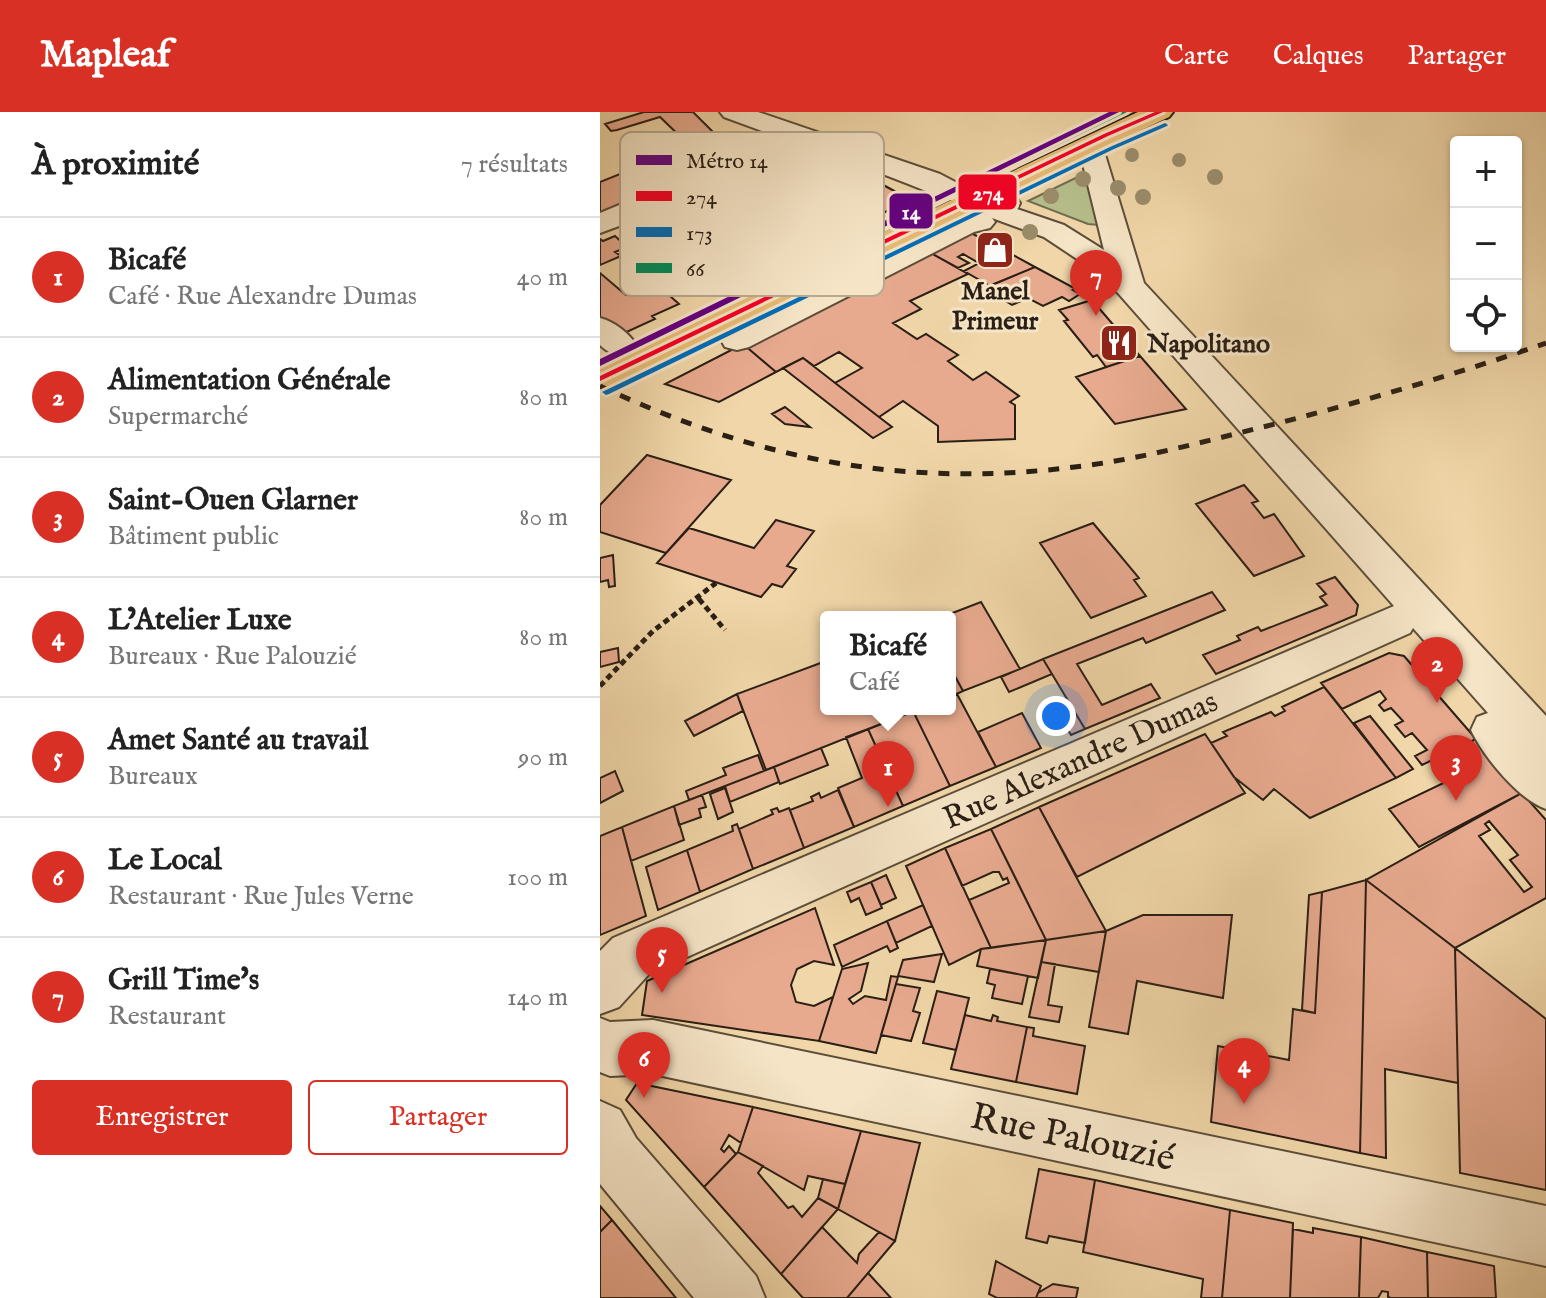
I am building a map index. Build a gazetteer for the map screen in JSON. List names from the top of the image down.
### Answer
{
  "streets": {
    "street": ["Rue Alexandre Dumas", "Rue Palouzié"]
  },
  "places": {
    "shop": ["Manel Primeur"],
    "restaurant": ["Napolitano"]
  },
  "lines": [
    "metro line 14",
    "transit line 274",
    "transit line 66",
    "transit line 173"
  ],
  "legend": [
    "Métro 14",
    "274",
    "173",
    "66"
  ],
  "page": {
    "header": "Mapleaf",
    "nav": ["Carte", "Calques", "Partager"],
    "heading": ["À proximité", "7 résultats"],
    "map_buttons": ["+", "−"],
    "list": [
      {
        "mark": "1",
        "name": "Bicafé",
        "note": "Café · Rue Alexandre Dumas",
        "value": "40 m"
      },
      {
        "mark": "2",
        "name": "Alimentation Générale",
        "note": "Supermarché",
        "value": "80 m"
      },
      {
        "mark": "3",
        "name": "Saint-Ouen Glarner",
        "note": "Bâtiment public",
        "value": "80 m"
      },
      {
        "mark": "4",
        "name": "L’Atelier Luxe",
        "note": "Bureaux · Rue Palouzié",
        "value": "80 m"
      },
      {
        "mark": "5",
        "name": "Amet Santé au travail",
        "note": "Bureaux",
        "value": "90 m"
      },
      {
        "mark": "6",
        "name": "Le Local",
        "note": "Restaurant · Rue Jules Verne",
        "value": "100 m"
      },
      {
        "mark": "7",
        "name": "Grill Time's",
        "note": "Restaurant",
        "value": "140 m"
      }
    ],
    "pins": [
      "7",
      "2",
      "3",
      "1",
      "5",
      "6",
      "4"
    ],
    "popup": ["Bicafé", "Café"],
    "buttons": ["Enregistrer", "Partager"]
  }
}
